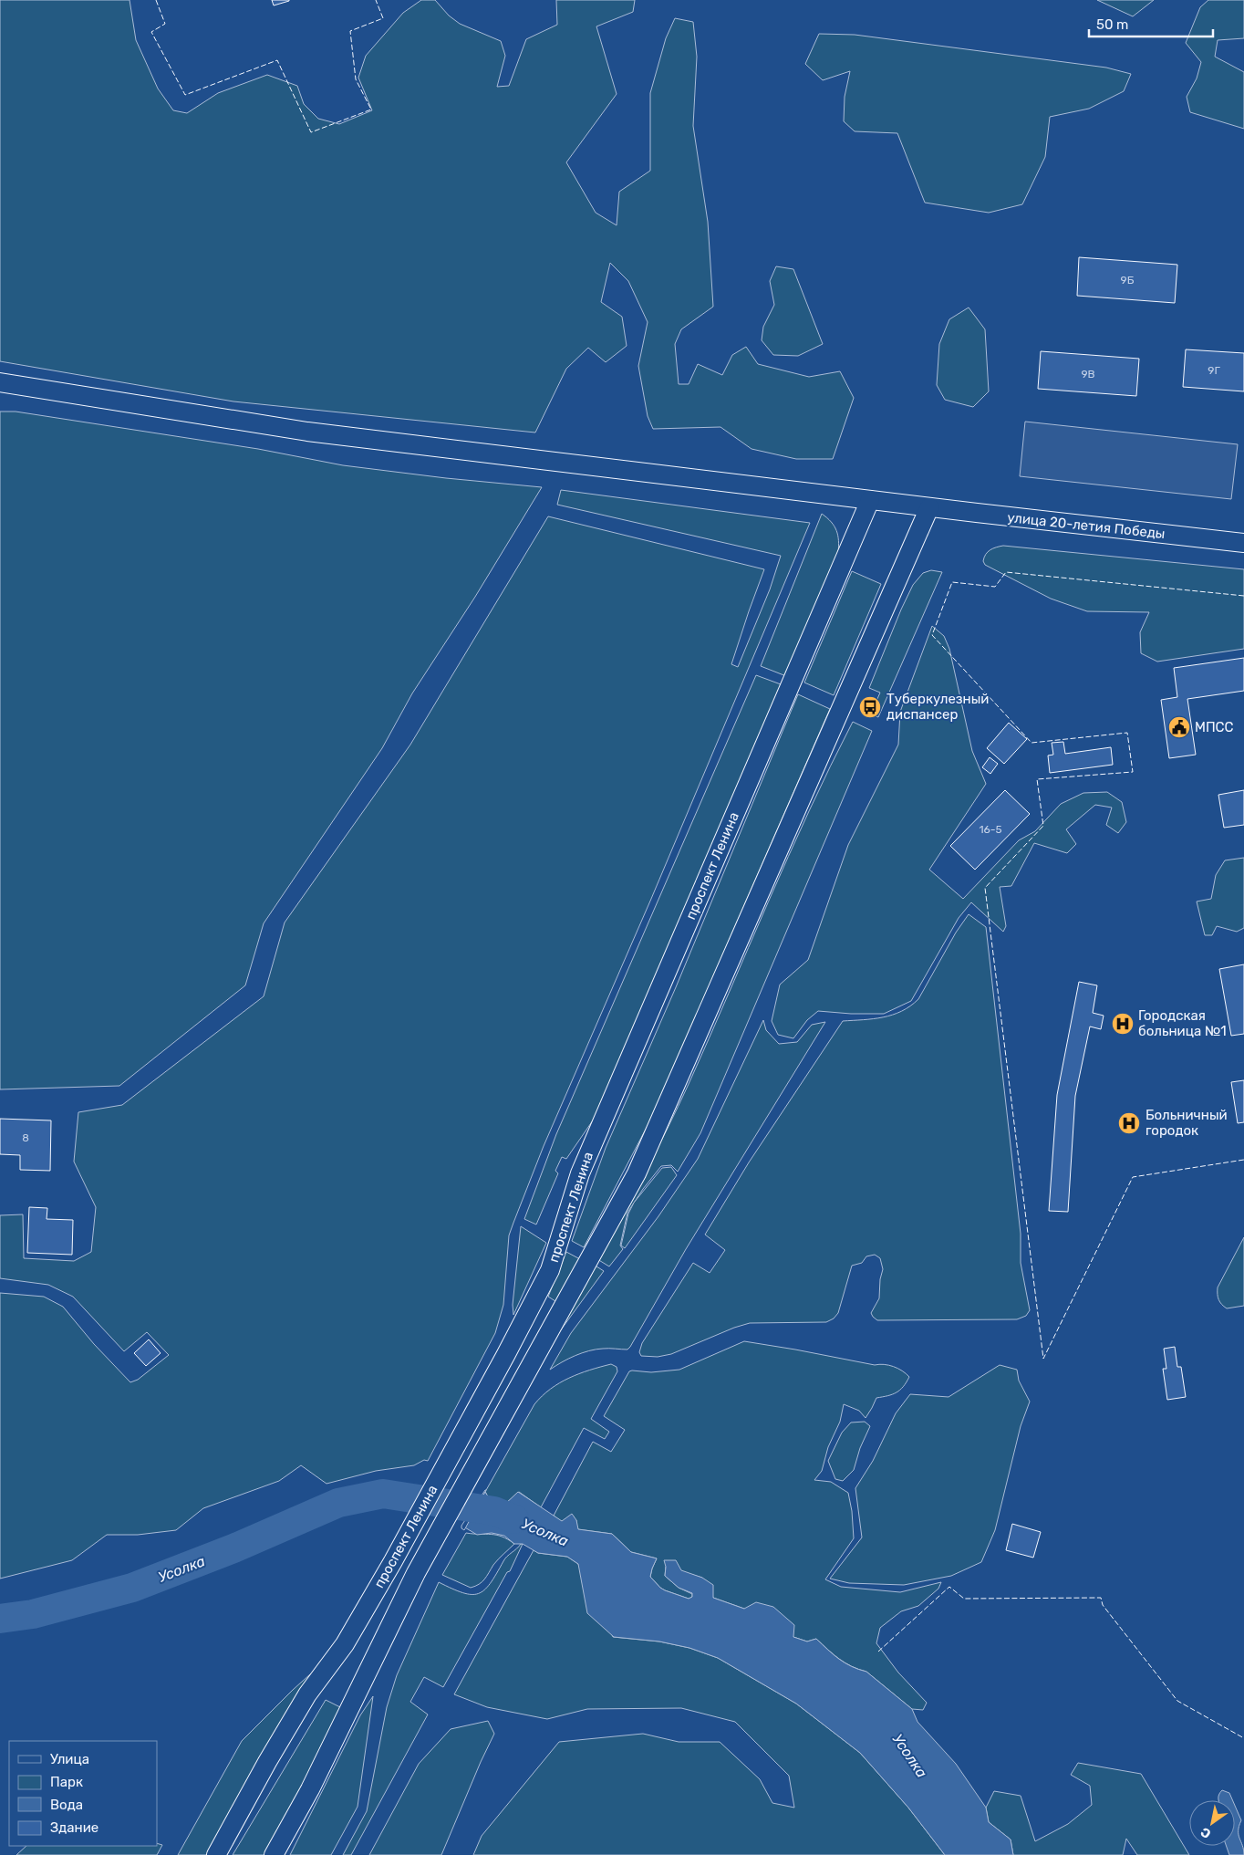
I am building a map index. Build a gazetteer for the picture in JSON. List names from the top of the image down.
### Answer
{
  "streets": {
    "street": ["улица 20-летия Победы", "проспект Ленина"]
  },
  "crossings": [
    ["улица 20-летия Победы", "проспект Ленина"]
  ],
  "water": ["Усолка"],
  "places": {
    "bus stop": ["Туберкулезный диспансер"],
    "public building": ["МПСС"],
    "hospital": ["Городская больница №1", "Больничный городок"]
  },
  "house_numbers": [
    "9Б",
    "9Г",
    "9В",
    "16-5",
    "8"
  ],
  "legend": [
    "Улица",
    "Парк",
    "Вода",
    "Здание"
  ],
  "scale_bar": "50 m",
  "north": "bottom left"
}
